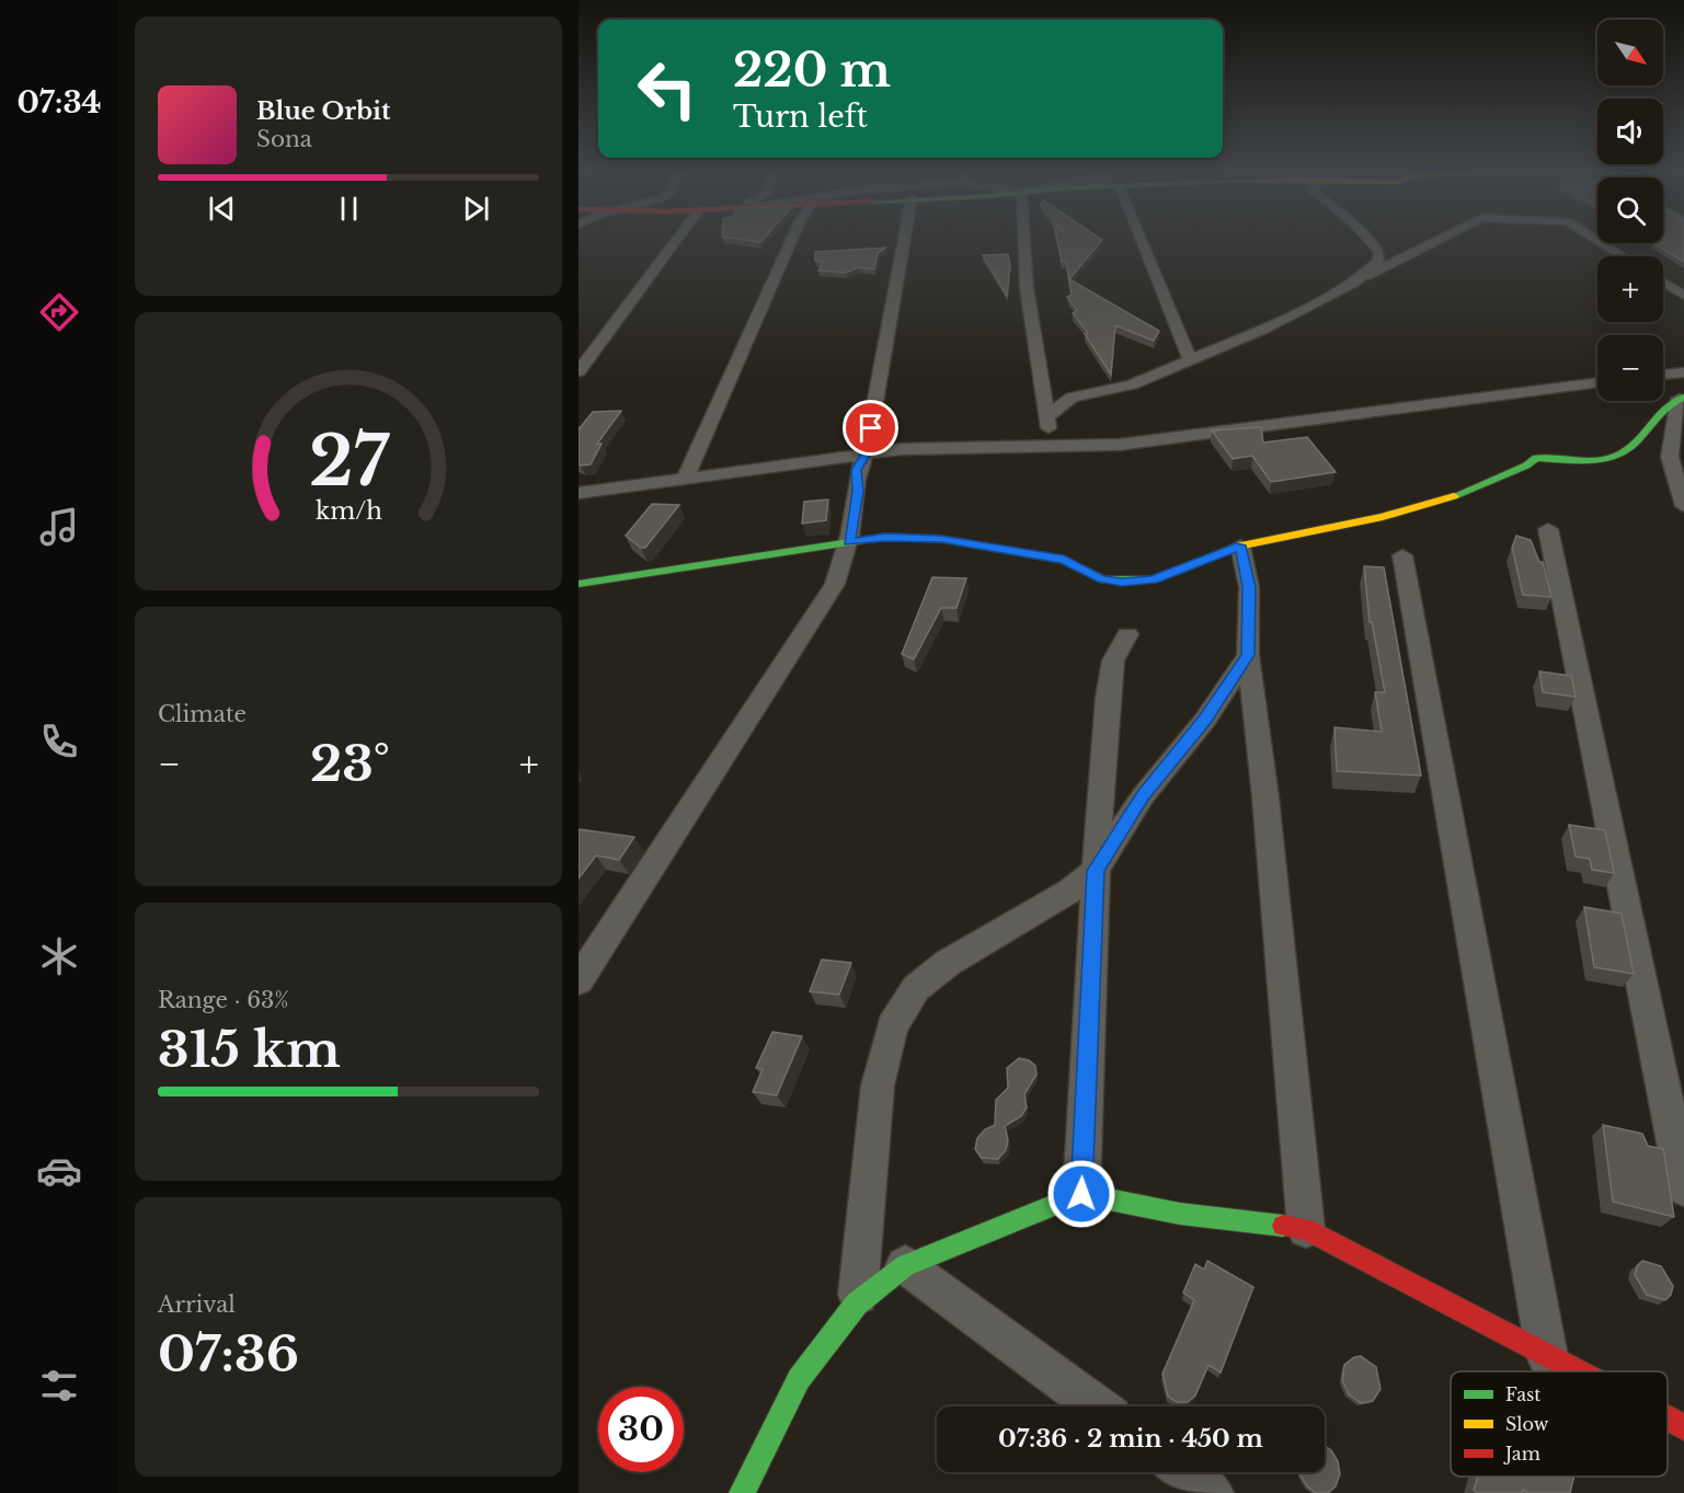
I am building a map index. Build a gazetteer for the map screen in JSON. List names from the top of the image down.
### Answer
{
  "legend": ["Fast", "Slow", "Jam"],
  "north": "bottom right",
  "page": {
    "tabs": "07:34",
    "map_buttons": ["+", "−"],
    "turn": ["220 m", "Turn left"],
    "song": ["Blue Orbit", "Sona"],
    "tile": [
      "Climate",
      ["Range · 63%", "315 km"],
      ["Arrival", "07:36"]
    ],
    "heat": ["−", "23°", "+"],
    "limit": "30",
    "trip": "07:36 · 2 min · 450 m",
    "gauge": ["27", "km/h"]
  }
}
